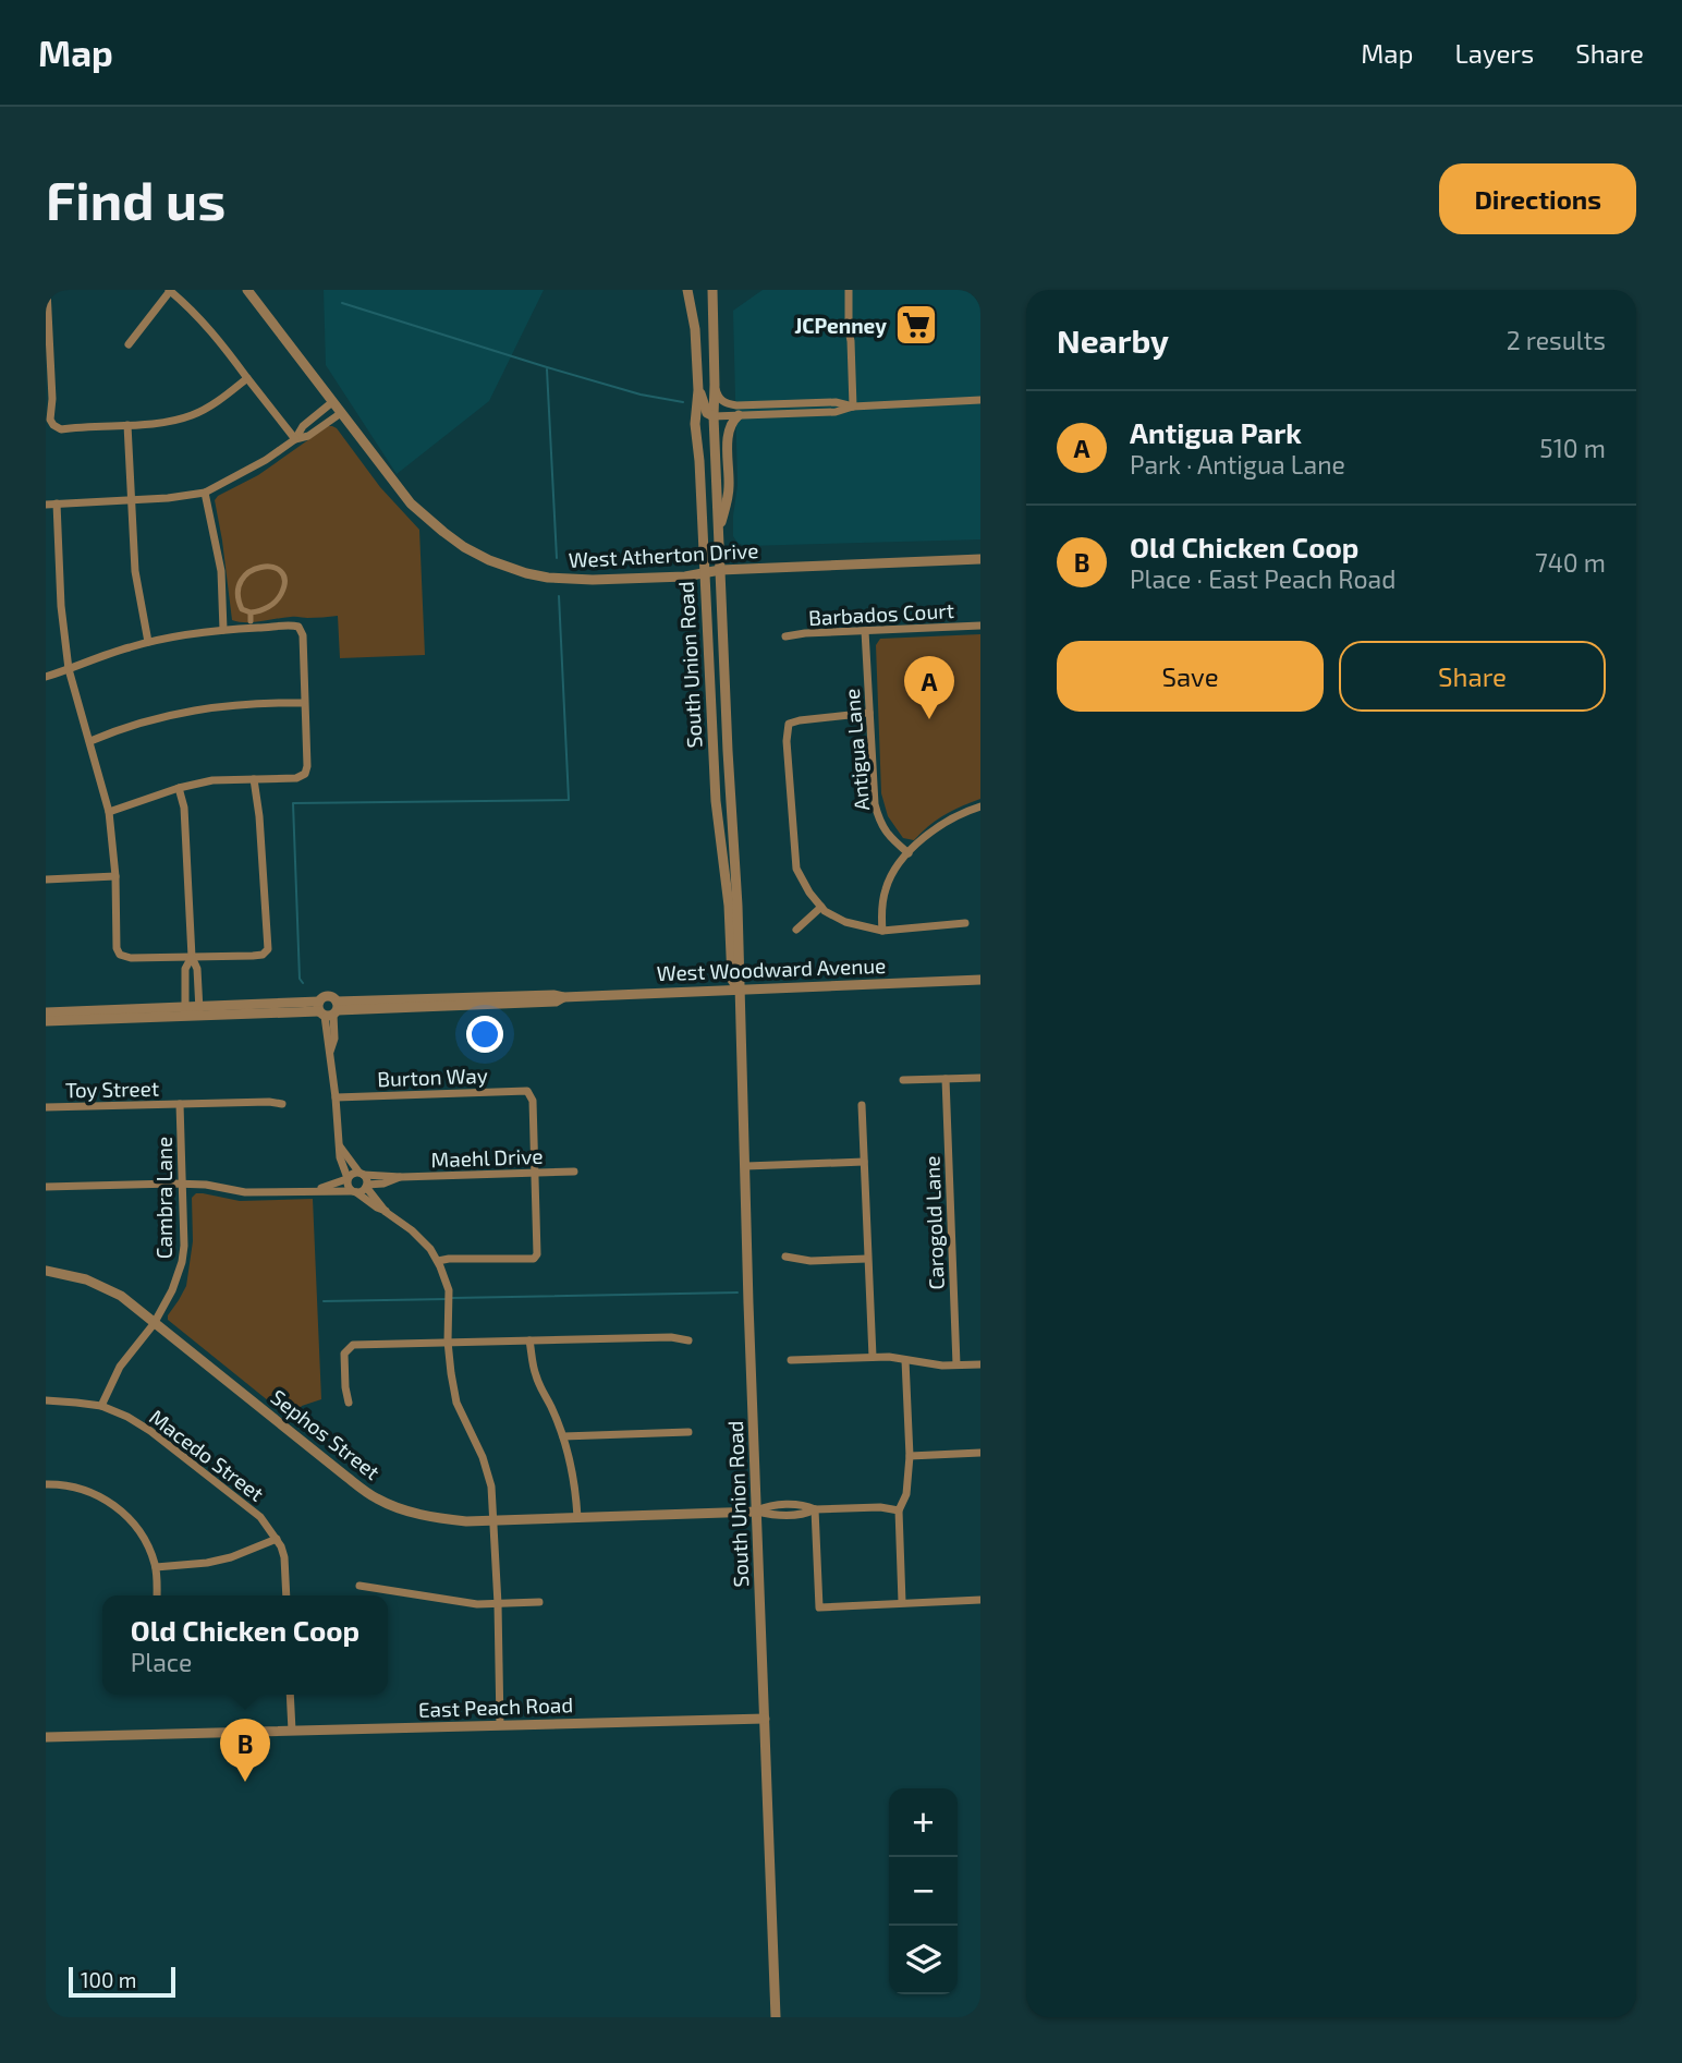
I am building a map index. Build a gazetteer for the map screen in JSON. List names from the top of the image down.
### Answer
{
  "streets": {
    "street": [
      "West Atherton Drive",
      "Barbados Court",
      "South Union Road",
      "Antigua Lane",
      "West Woodward Avenue",
      "Burton Way",
      "Toy Street",
      "Maehl Drive",
      "Cambra Lane",
      "Carogold Lane",
      "Sephos Street",
      "Macedo Street",
      "East Peach Road"
    ]
  },
  "crossings": [
    ["West Atherton Drive", "South Union Road"],
    ["Barbados Court", "Antigua Lane"],
    ["South Union Road", "West Woodward Avenue"],
    ["South Union Road", "Sephos Street"],
    ["South Union Road", "East Peach Road"],
    ["Burton Way", "Maehl Drive"],
    ["Toy Street", "Cambra Lane"],
    ["Cambra Lane", "Sephos Street"],
    ["Cambra Lane", "Macedo Street"]
  ],
  "places": {
    "supermarket": ["JCPenney"]
  },
  "scale_bar": "100 m",
  "page": {
    "header": "Map",
    "nav": ["Map", "Layers", "Share"],
    "buttons": [
      "Directions",
      ["Save", "Share"]
    ],
    "title": "Find us",
    "heading": ["Nearby", "2 results"],
    "list": [
      {
        "mark": "A",
        "name": "Antigua Park",
        "note": "Park · Antigua Lane",
        "value": "510 m"
      },
      {
        "mark": "B",
        "name": "Old Chicken Coop",
        "note": "Place · East Peach Road",
        "value": "740 m"
      }
    ],
    "pins": ["A", "B"],
    "popup": ["Old Chicken Coop", "Place"],
    "map_buttons": ["+", "−"],
    "scale": "100 m"
  }
}
